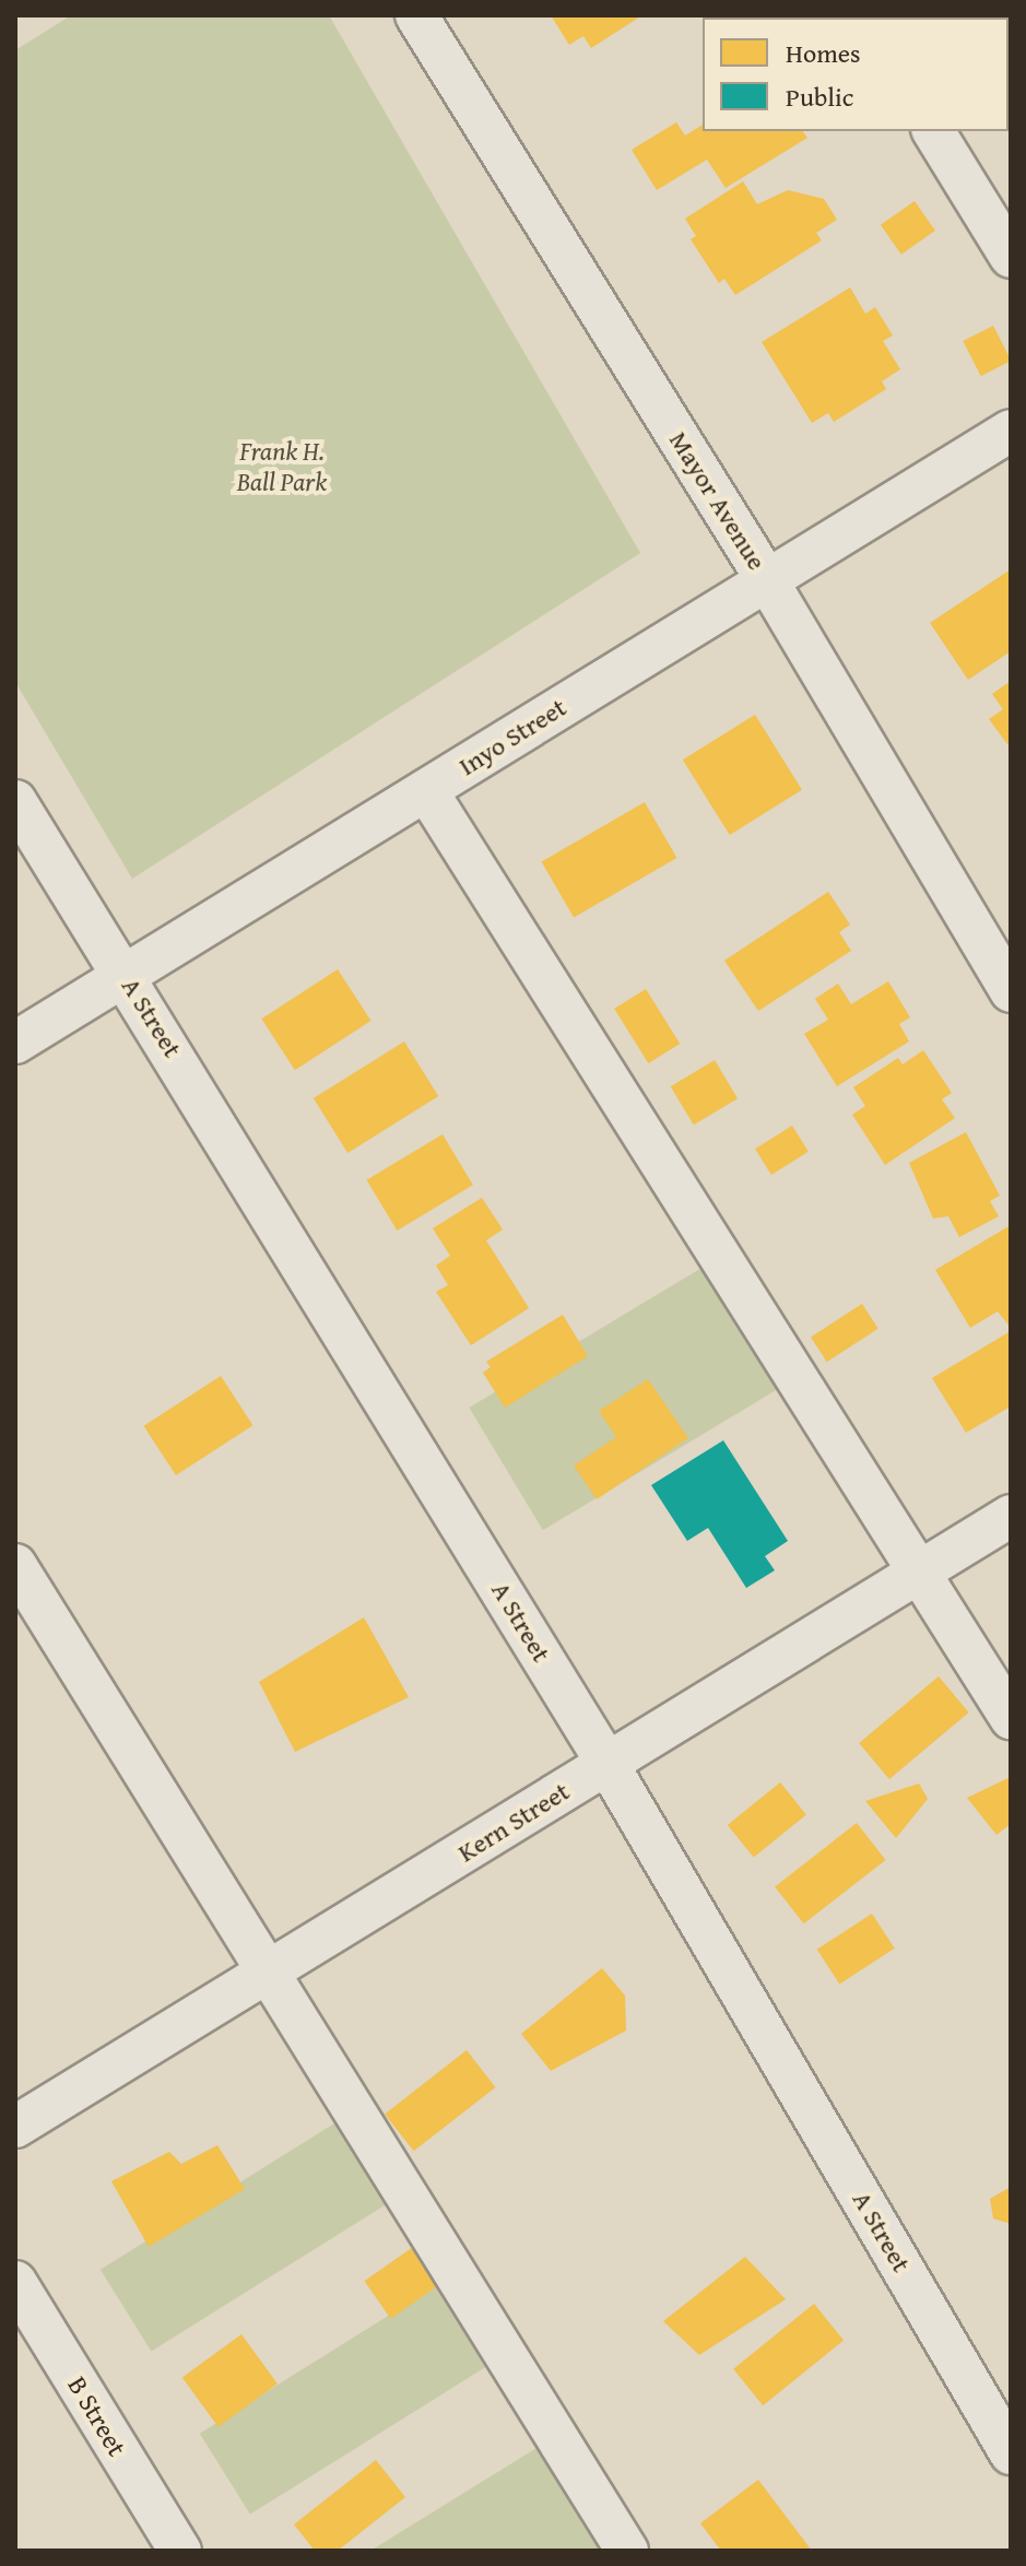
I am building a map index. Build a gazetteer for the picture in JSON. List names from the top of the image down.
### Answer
{
  "streets": {
    "street": [
      "Mayor Avenue",
      "Inyo Street",
      "A Street",
      "Kern Street",
      "B Street"
    ]
  },
  "crossings": [
    ["Mayor Avenue", "Inyo Street"],
    ["Inyo Street", "A Street"],
    ["A Street", "Kern Street"]
  ],
  "parks": ["Frank H. Ball Park"],
  "legend": ["Homes", "Public"]
}
